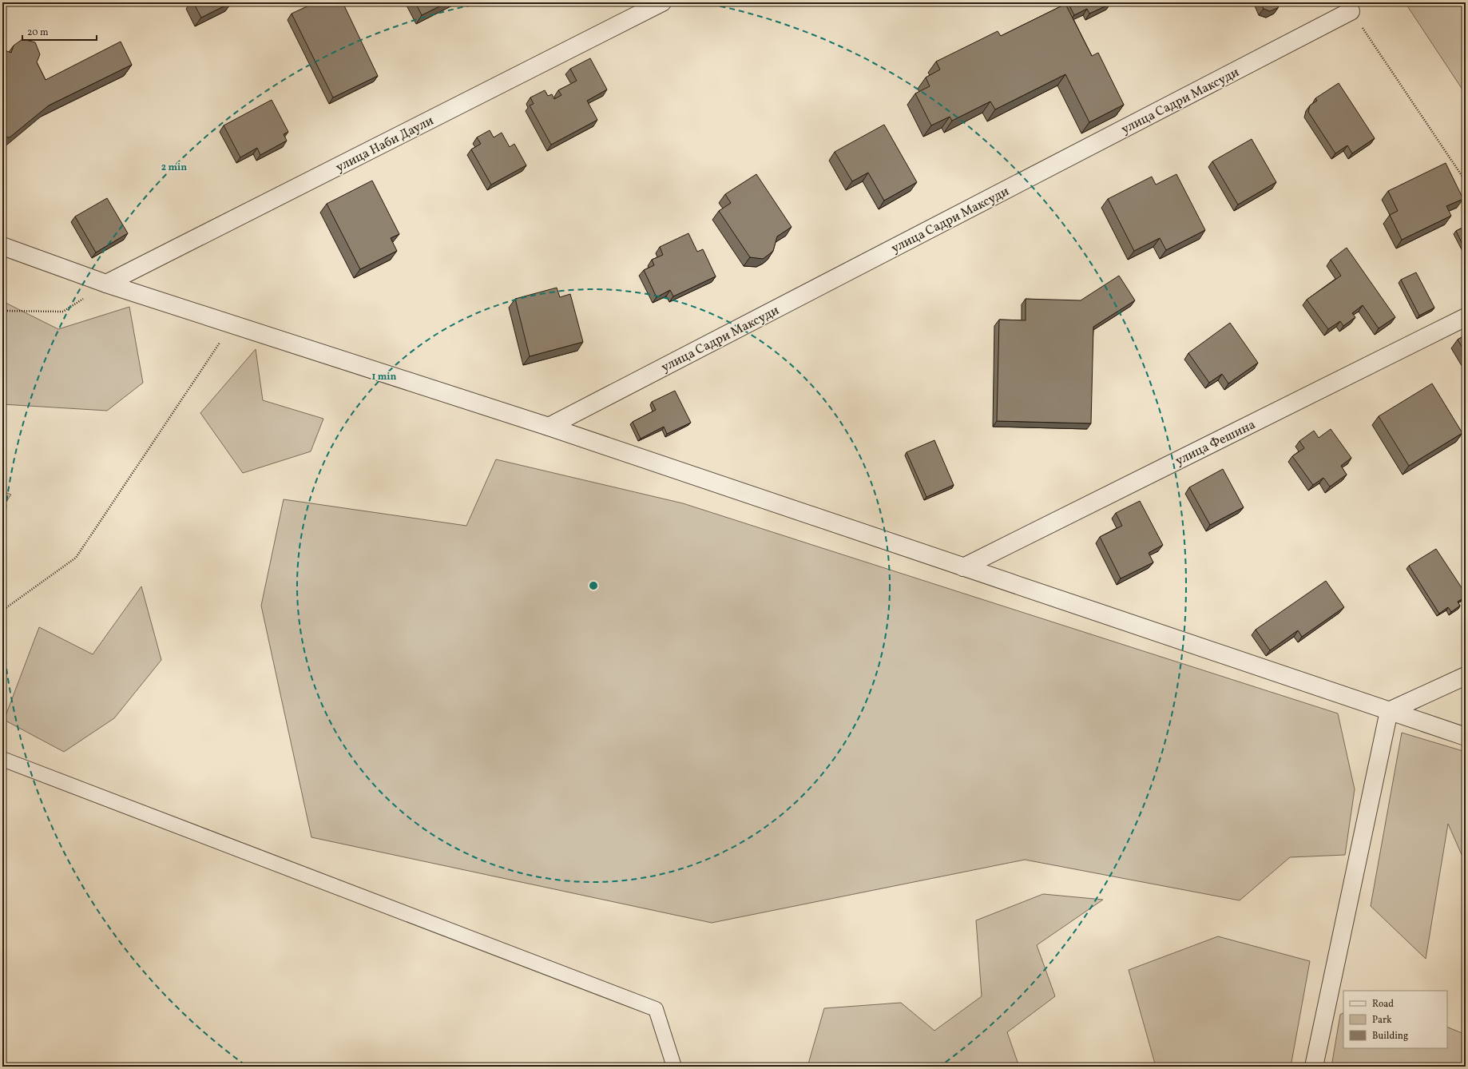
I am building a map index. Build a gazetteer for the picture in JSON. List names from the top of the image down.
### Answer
{
  "streets": {
    "street": ["улица Садри Максуди", "улица Наби Даули", "улица Фешина"]
  },
  "legend": ["Road", "Park", "Building"],
  "scale_bar": "20 m",
  "rings": ["2 min", "1 min"]
}
